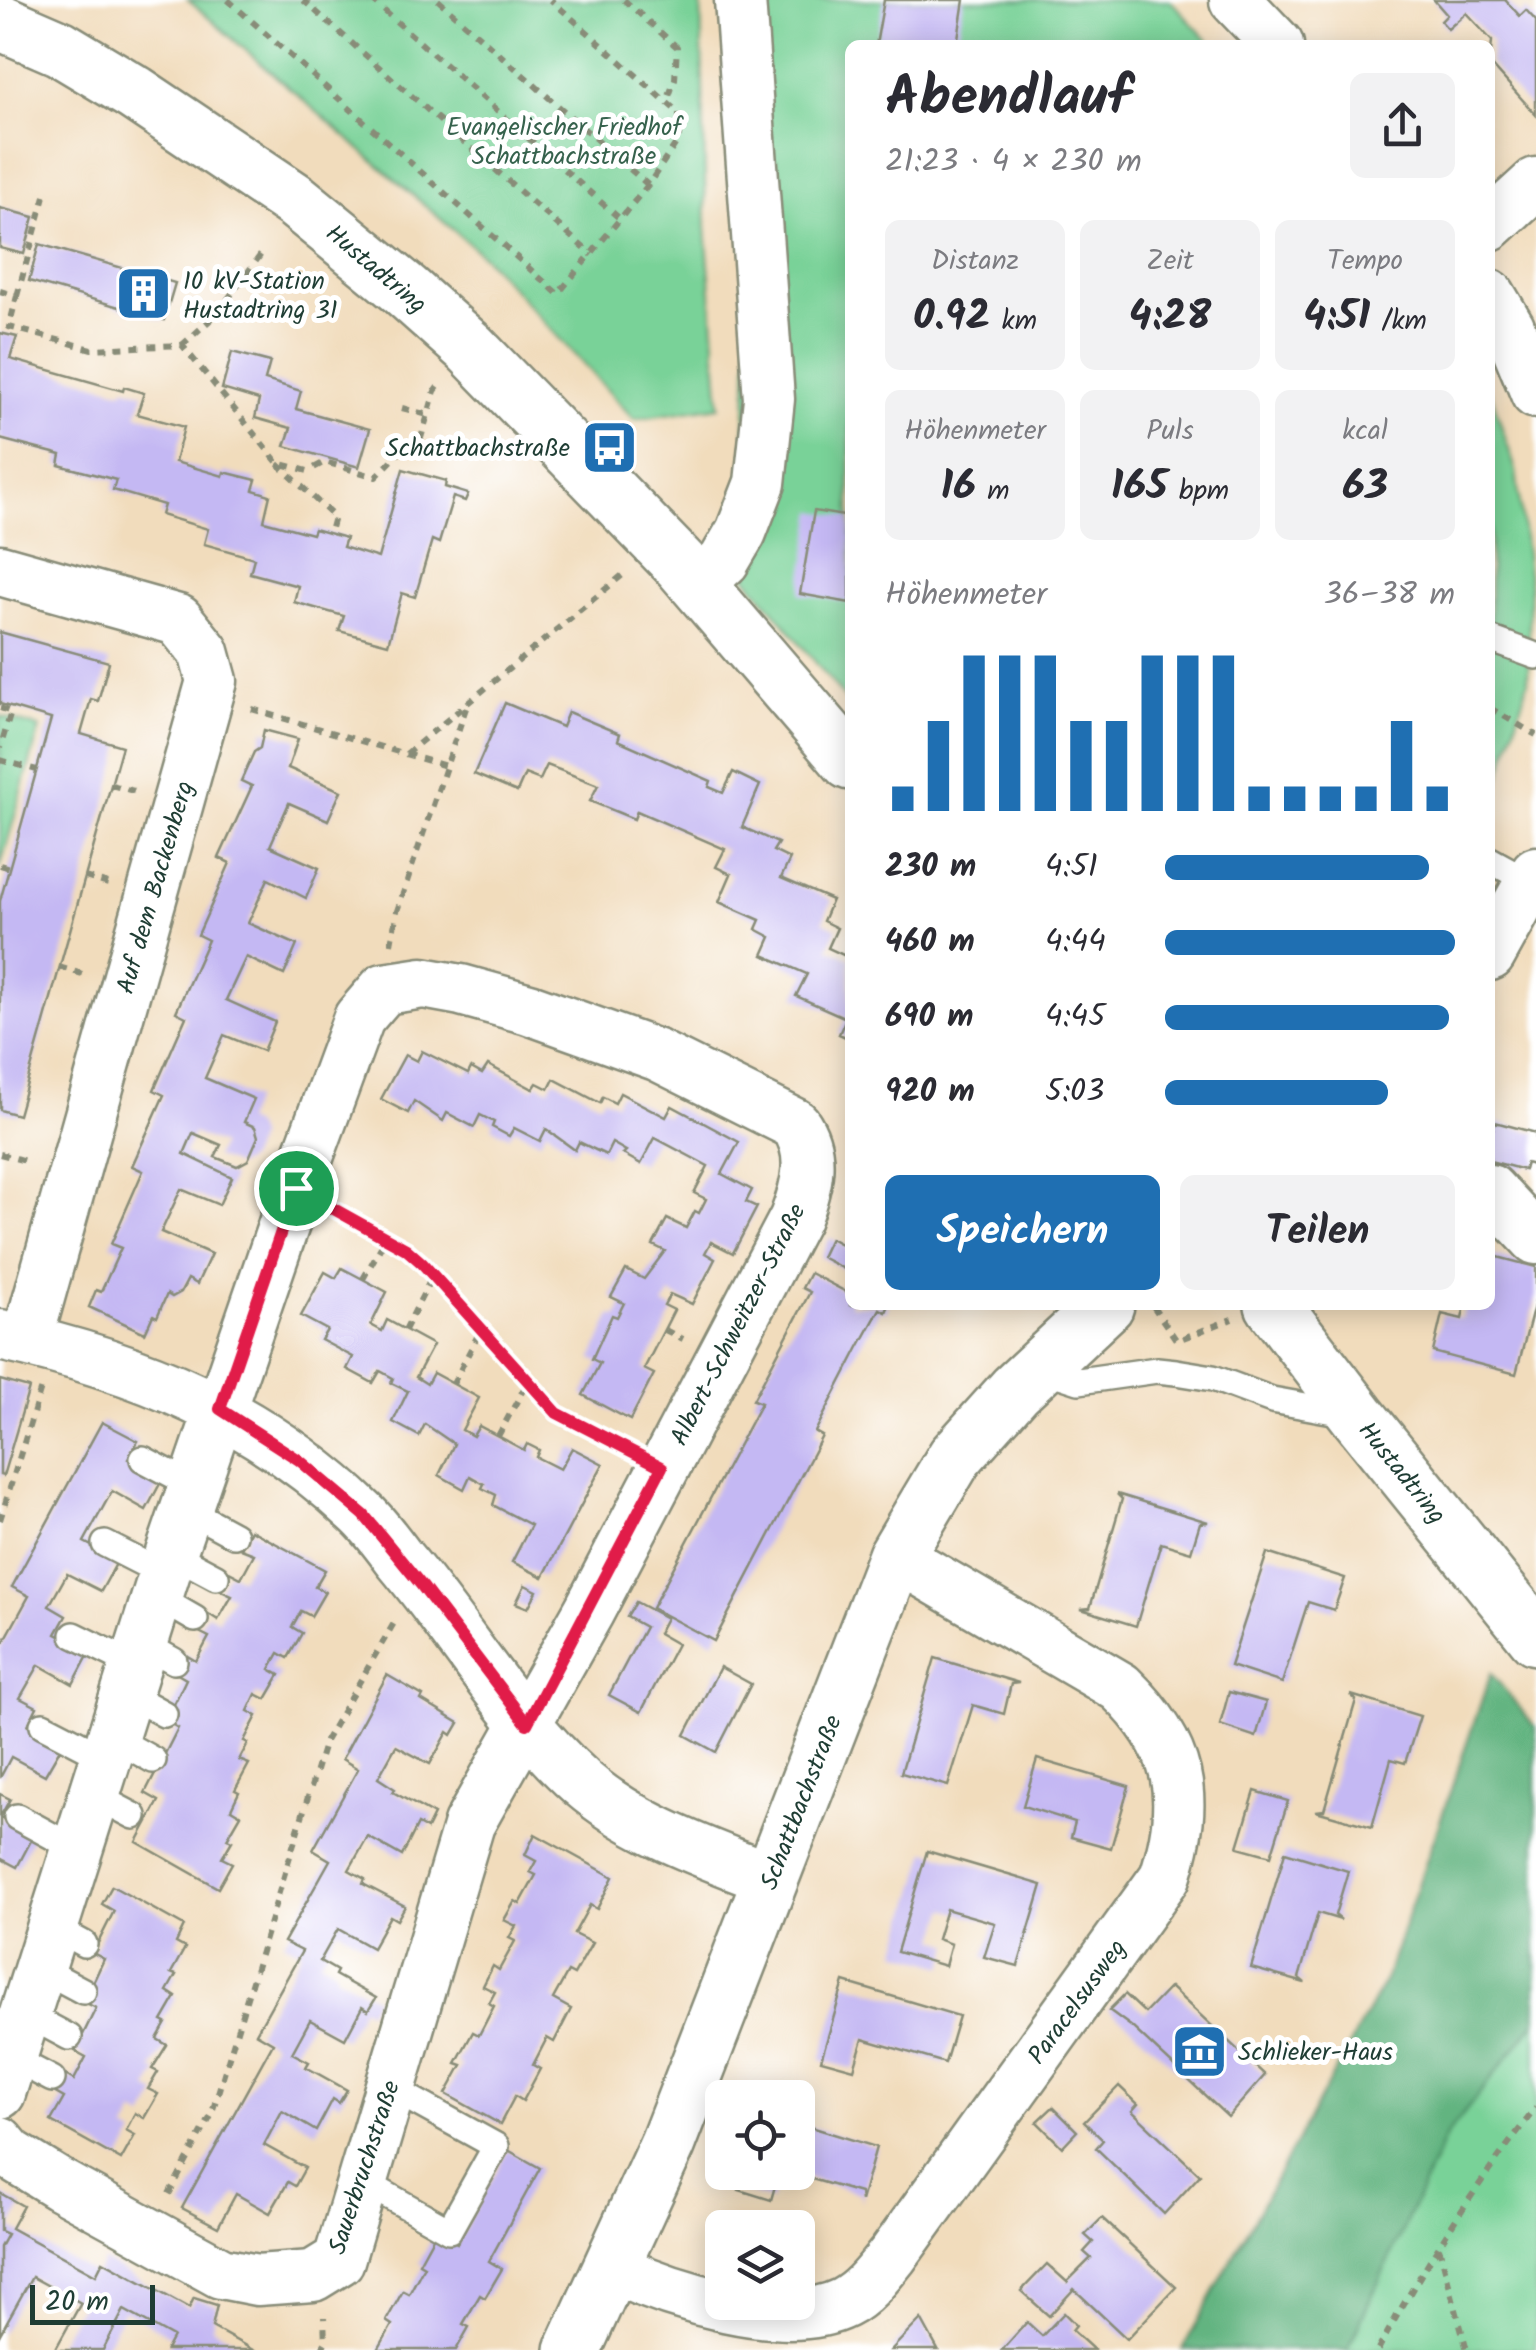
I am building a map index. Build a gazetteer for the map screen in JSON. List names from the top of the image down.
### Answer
{
  "streets": {
    "street": [
      "Hustadtring",
      "Auf dem Backenberg",
      "Albert-Schweitzer-Straße",
      "Schattbachstraße",
      "Paracelsusweg",
      "Sauerbruchstraße"
    ]
  },
  "crossings": [
    ["Albert-Schweitzer-Straße", "Sauerbruchstraße"],
    ["Schattbachstraße", "Paracelsusweg"]
  ],
  "parks": ["Evangelischer Friedhof Schattbachstraße"],
  "places": {
    "building": ["10 kV-Station Hustadtring 31"],
    "bus stop": ["Schattbachstraße"],
    "museum": ["Schlieker-Haus"]
  },
  "scale_bar": "20 m",
  "page": {
    "heading": ["Abendlauf", "21:23 · 4 × 230 m"],
    "stats": [
      ["Distanz", "0.92 km"],
      ["Zeit", "4:28"],
      ["Tempo", "4:51 /km"],
      ["Höhenmeter", "16 m"],
      ["Puls", "165 bpm"],
      ["kcal", "63"]
    ],
    "chart": ["Höhenmeter", "36–38 m"],
    "list": [
      {
        "name": "230 m",
        "note": "4:51"
      },
      {
        "name": "460 m",
        "note": "4:44"
      },
      {
        "name": "690 m",
        "note": "4:45"
      },
      {
        "name": "920 m",
        "note": "5:03"
      }
    ],
    "buttons": ["Speichern", "Teilen"],
    "scale": "20 m"
  }
}
